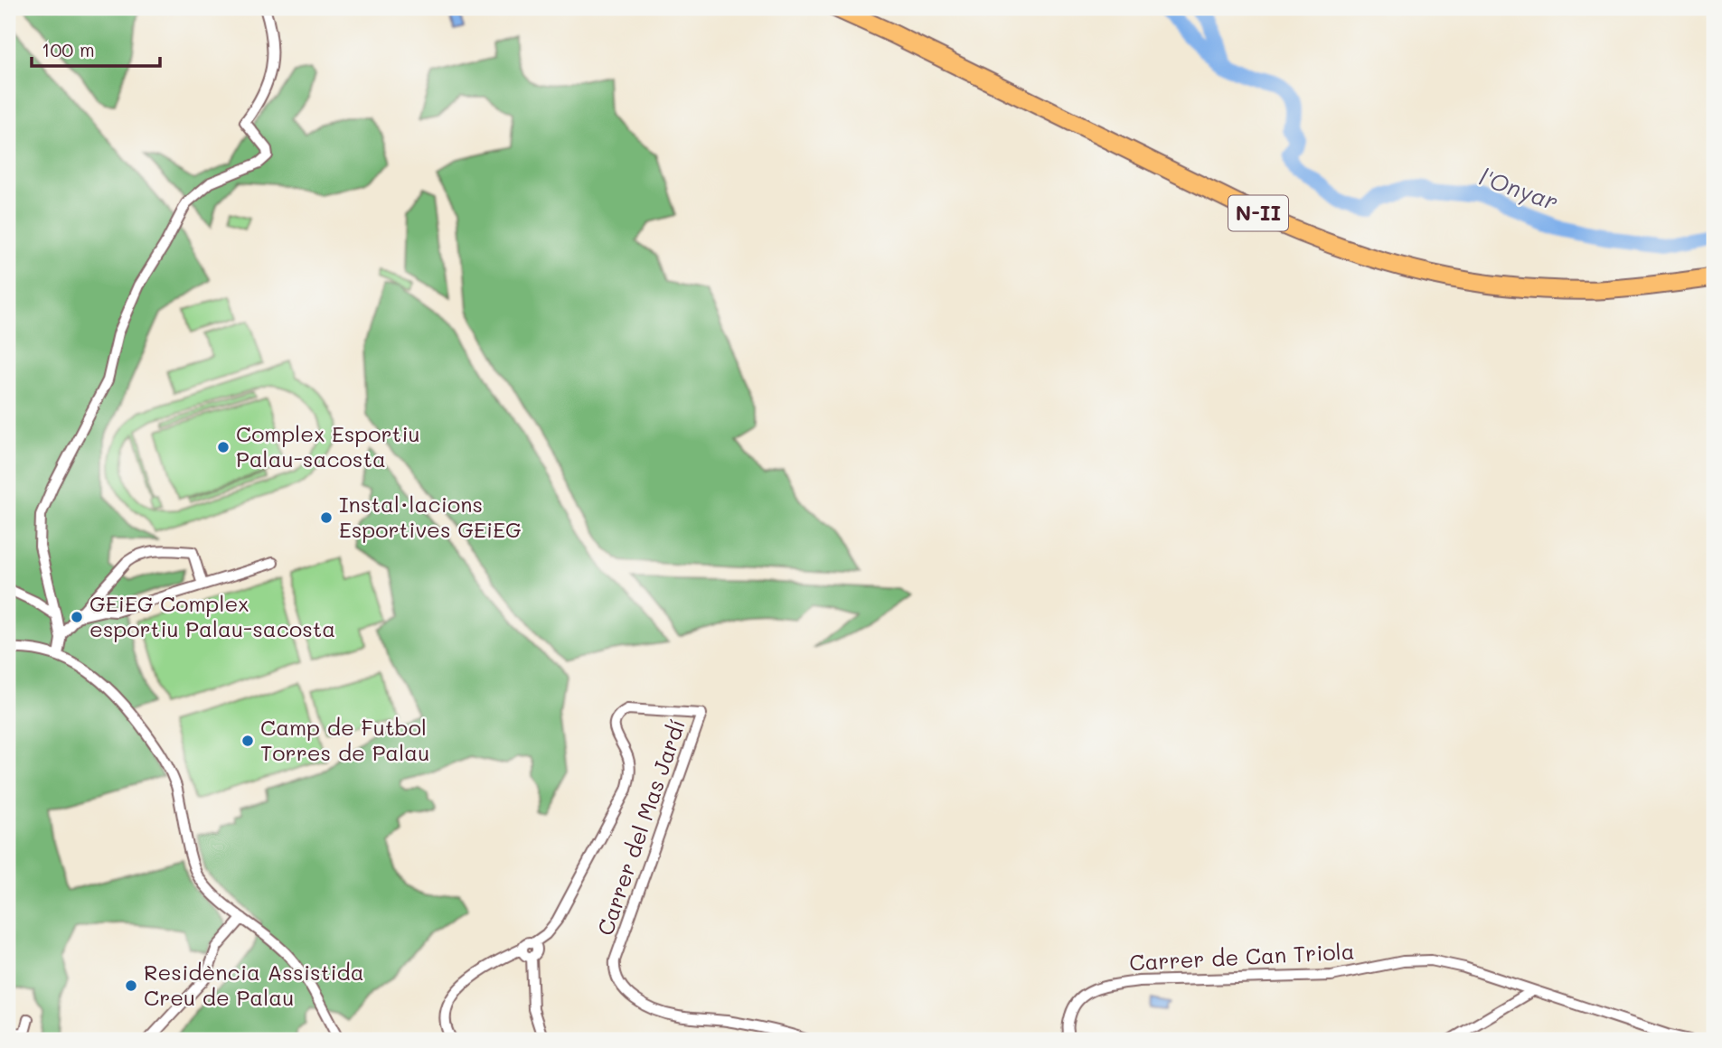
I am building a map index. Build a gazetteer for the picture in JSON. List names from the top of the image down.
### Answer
{
  "streets": {
    "highway": ["N-II"],
    "street": ["Carrer del Mas Jardí", "Carrer de Can Triola"]
  },
  "water": ["l'Onyar"],
  "places": [
    "Complex Esportiu Palau-sacosta",
    "Instal·lacions Esportives GEiEG",
    "GEiEG Complex esportiu Palau-sacosta",
    "Camp de Futbol Torres de Palau",
    "Residència Assistida Creu de Palau"
  ],
  "scale_bar": "100 m"
}
